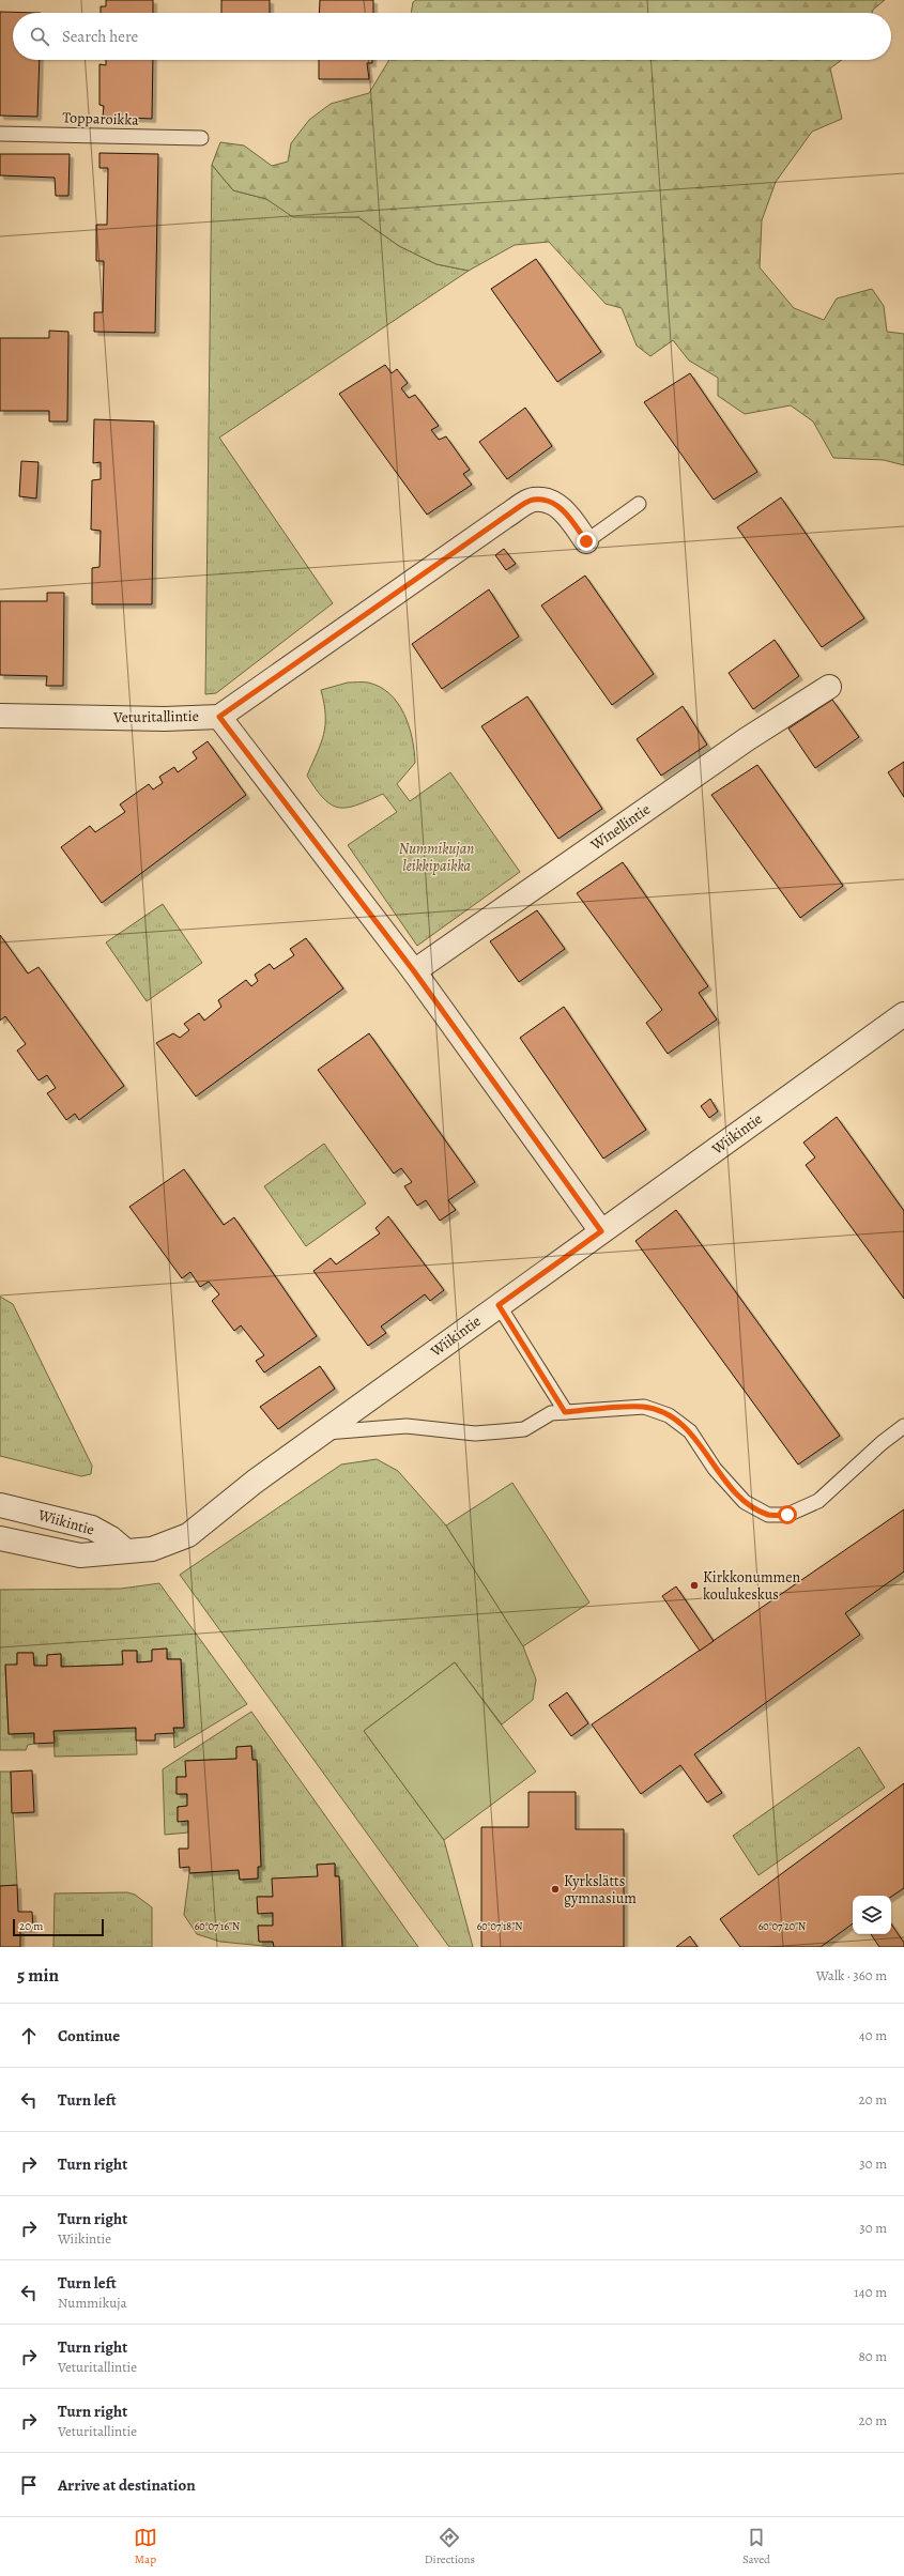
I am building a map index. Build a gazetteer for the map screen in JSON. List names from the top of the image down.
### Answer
{
  "streets": {
    "street": ["Veturitallintie", "Winellintie", "Wiikintie"],
    "lane": ["Topparoikka"]
  },
  "parks": ["Nummikujan leikkipaikka"],
  "places": ["Kirkkonummen koulukeskus", "Kyrkslätts gymnasium"],
  "scale_bar": "20 m",
  "page": {
    "search": "Search here",
    "scale": "20 m",
    "heading": ["5 min", "Walk · 360 m"],
    "list": [
      ["Continue", "40 m"],
      ["Turn left", "20 m"],
      ["Turn right", "30 m"],
      ["Turn right", "Wiikintie", "30 m"],
      ["Turn left", "Nummikuja", "140 m"],
      ["Turn right", "Veturitallintie", "80 m"],
      ["Turn right", "Veturitallintie", "20 m"],
      "Arrive at destination"
    ],
    "nav": ["Map", "Directions", "Saved"]
  },
  "coordinates": ["60°07'16\"N", "60°07'18\"N", "60°07'20\"N"]
}
